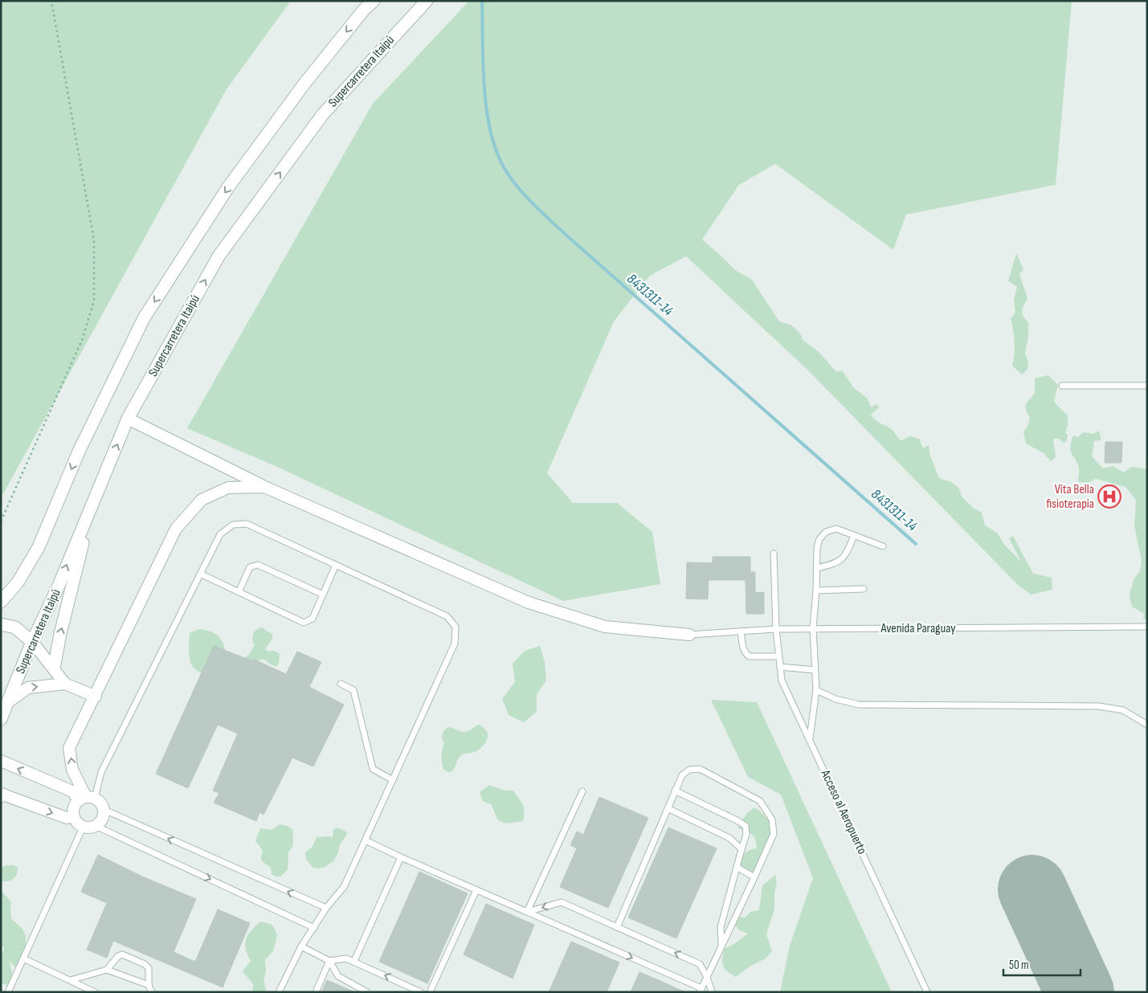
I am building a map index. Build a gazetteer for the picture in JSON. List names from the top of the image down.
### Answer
{
  "streets": {
    "street": ["Supercarretera Itaipú"],
    "lane": ["Avenida Paraguay", "Acceso al Aeropuerto"]
  },
  "crossings": [
    ["Avenida Paraguay", "Acceso al Aeropuerto"]
  ],
  "water": ["8431311-14"],
  "places": {
    "hospital": ["Vita Bella fisioterapia"]
  },
  "scale_bar": "50 m"
}
